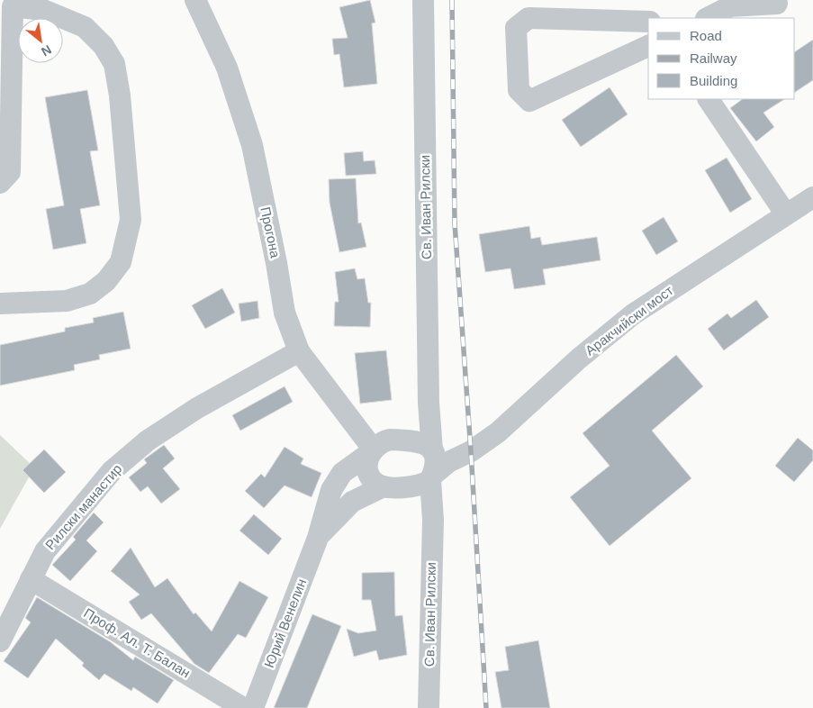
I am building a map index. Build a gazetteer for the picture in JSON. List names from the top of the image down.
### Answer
{
  "streets": {
    "street": [
      "Св. Иван Рилски",
      "Прогона",
      "Аракчийски мост",
      "Рилски манастир",
      "Юрий Венелин",
      "Проф. Ал. Т. Балан"
    ]
  },
  "crossings": [
    ["Св. Иван Рилски", "Аракчийски мост"],
    ["Св. Иван Рилски", "Юрий Венелин"],
    ["Прогона", "Рилски манастир"],
    ["Прогона", "Юрий Венелин"],
    ["Аракчийски мост", "Юрий Венелин"],
    ["Рилски манастир", "Проф. Ал. Т. Балан"]
  ],
  "legend": ["Road", "Railway", "Building"],
  "north": "bottom right"
}
